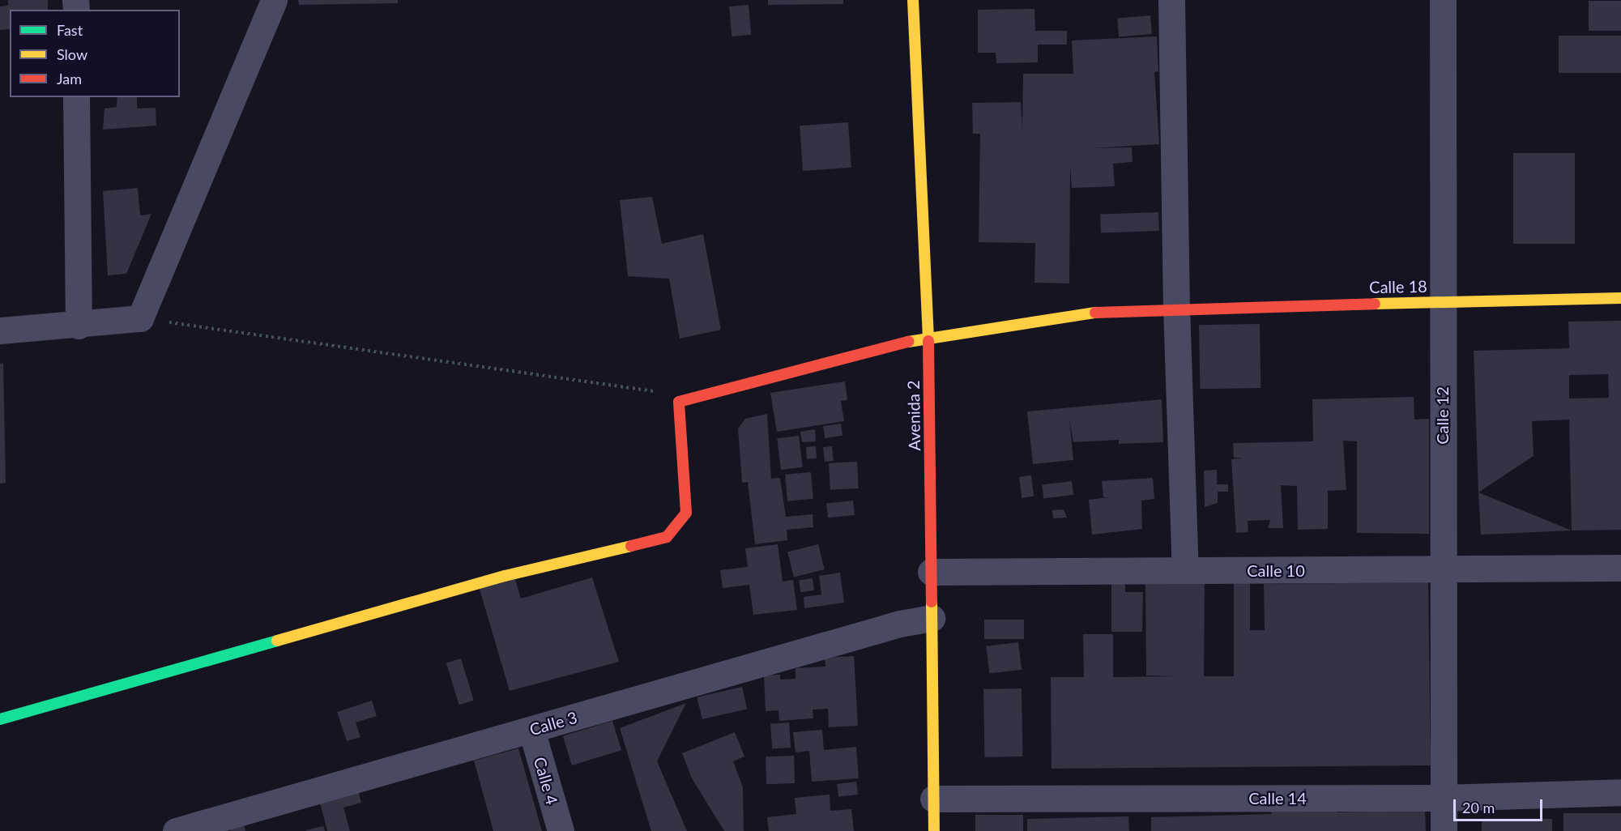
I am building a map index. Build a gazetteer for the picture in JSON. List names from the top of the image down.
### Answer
{
  "streets": {
    "street": [
      "Calle 18",
      "Avenida 2",
      "Calle 12",
      "Calle 10",
      "Calle 3",
      "Calle 4",
      "Calle 14"
    ]
  },
  "crossings": [
    ["Calle 18", "Avenida 2"],
    ["Calle 18", "Calle 12"],
    ["Avenida 2", "Calle 10"],
    ["Avenida 2", "Calle 3"],
    ["Avenida 2", "Calle 14"],
    ["Calle 12", "Calle 10"],
    ["Calle 12", "Calle 14"],
    ["Calle 3", "Calle 4"]
  ],
  "legend": ["Fast", "Slow", "Jam"],
  "scale_bar": "20 m"
}
